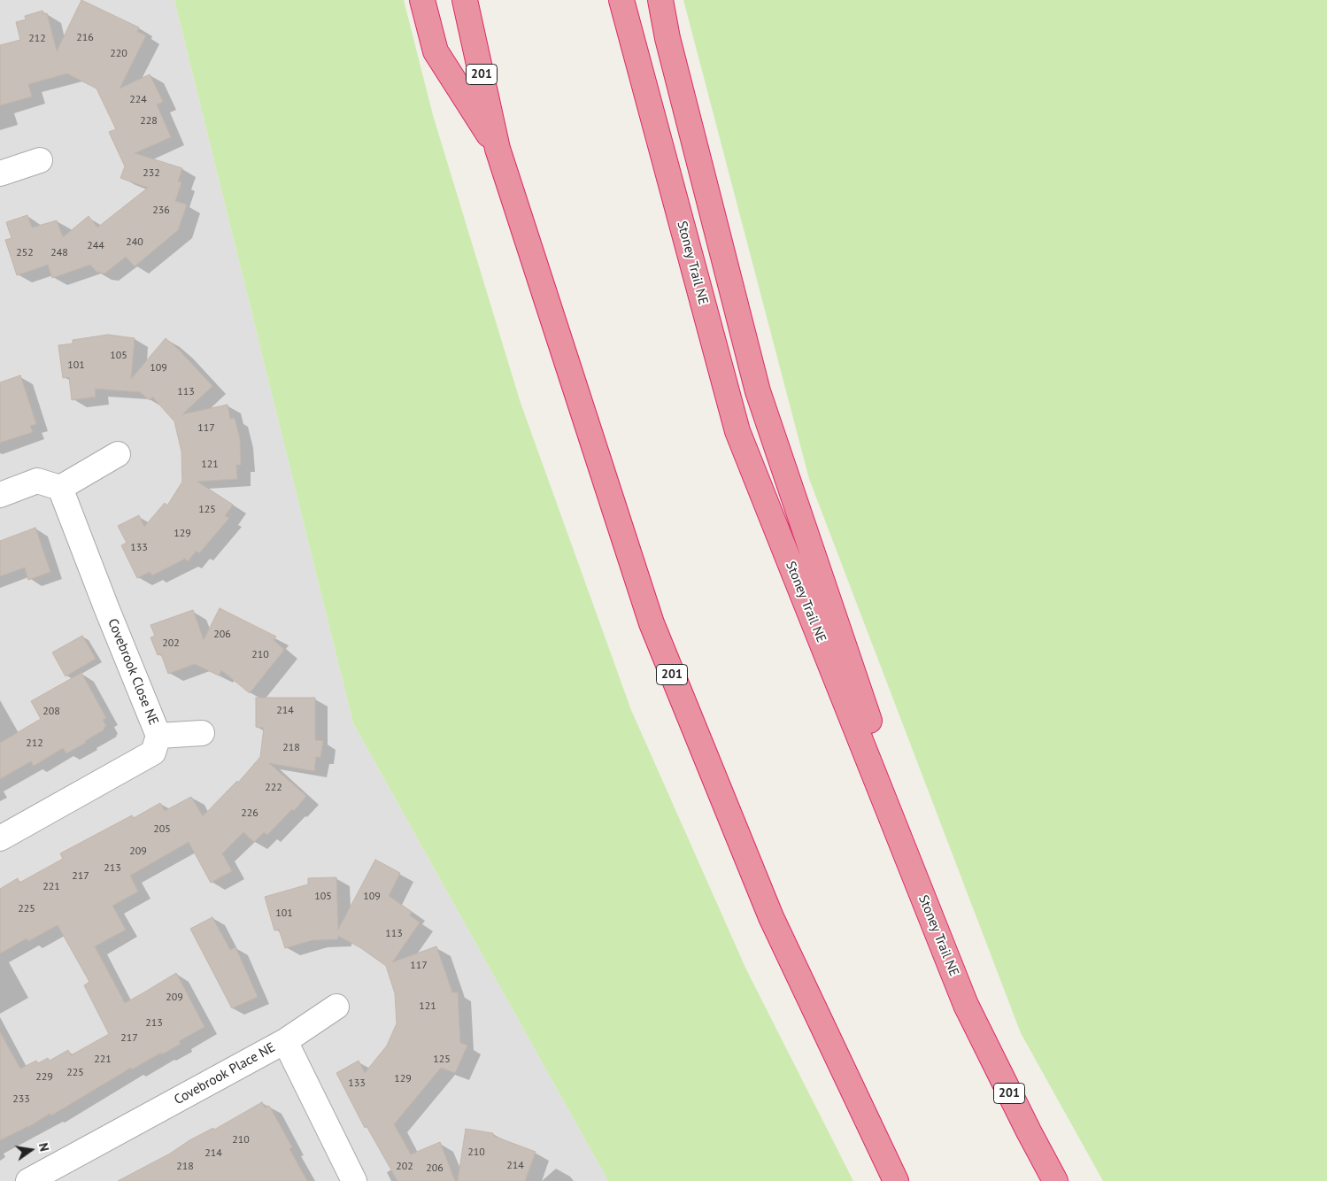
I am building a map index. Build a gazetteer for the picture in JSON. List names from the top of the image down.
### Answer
{
  "streets": {
    "highway": ["201", "Stoney Trail NE"],
    "street": ["Covebrook Close NE", "Covebrook Place NE"]
  },
  "house_numbers": [
    "216",
    "212",
    "220",
    "224",
    "228",
    "232",
    "236",
    "240",
    "244",
    "252",
    "248",
    "105",
    "101",
    "109",
    "113",
    "117",
    "121",
    "125",
    "129",
    "133",
    "206",
    "202",
    "210",
    "214",
    "208",
    "212",
    "218",
    "222",
    "226",
    "205",
    "209",
    "213",
    "217",
    "221",
    "105",
    "109",
    "225",
    "101",
    "113",
    "117",
    "209",
    "121",
    "213",
    "217",
    "221",
    "125",
    "225",
    "229",
    "129",
    "133",
    "233",
    "210",
    "210",
    "214",
    "214",
    "218",
    "202",
    "206"
  ],
  "north": "right"
}
